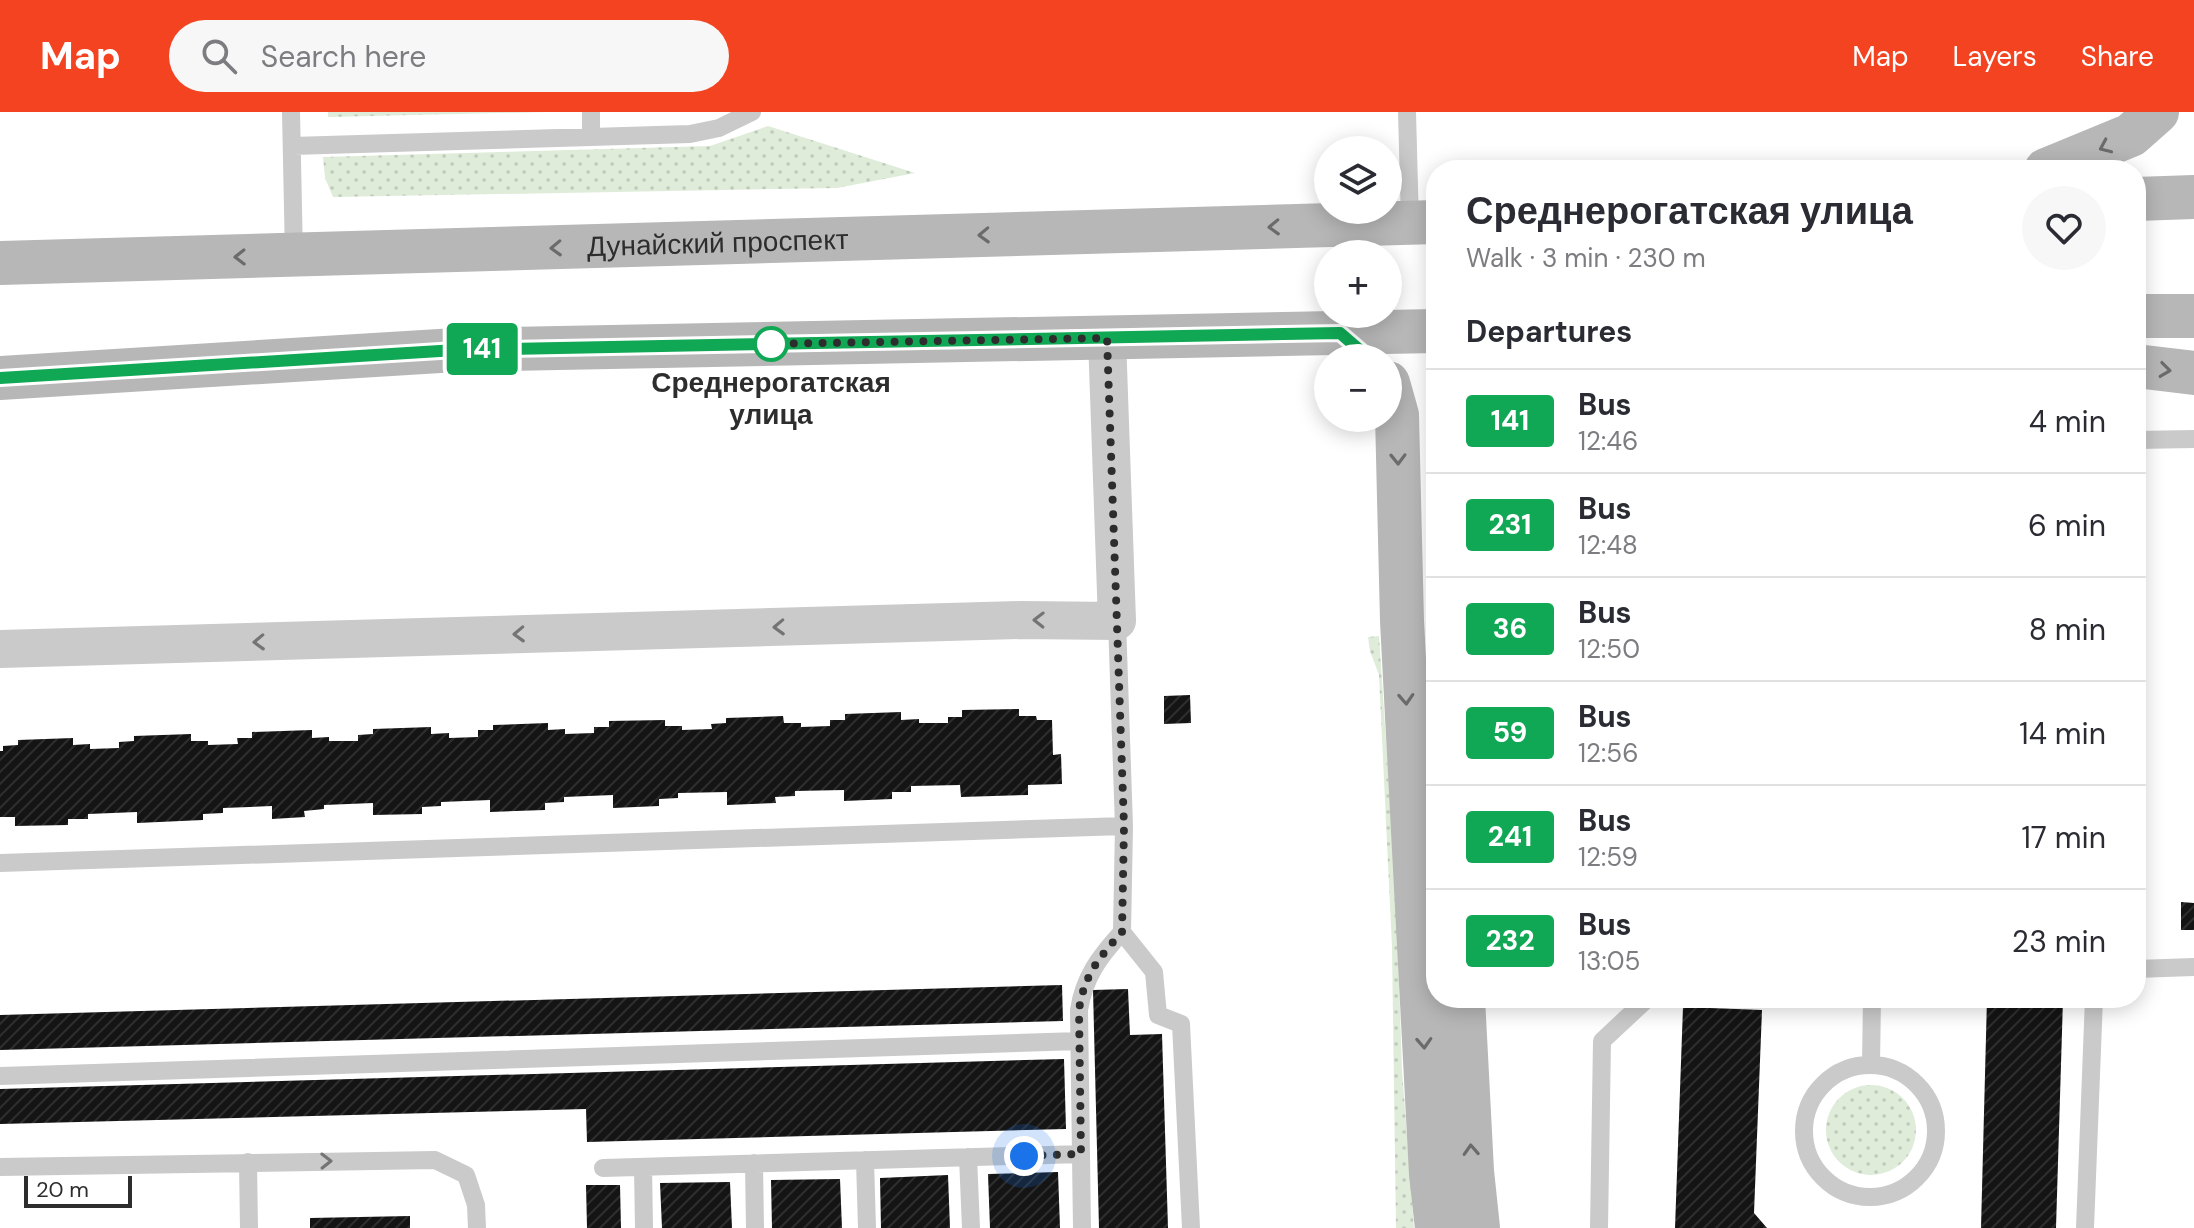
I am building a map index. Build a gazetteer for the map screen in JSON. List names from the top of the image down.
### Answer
{
  "streets": {
    "main road": ["Дунайский проспект"]
  },
  "places": ["Среднерогатская улица"],
  "lines": ["bus line 141"],
  "scale_bar": "20 m",
  "page": {
    "header": "Map",
    "search": "Search here",
    "nav": ["Map", "Layers", "Share"],
    "on_map": "141",
    "map_buttons": ["+", "−"],
    "heading": [
      ["Среднерогатская улица", "Walk · 3 min · 230 m"],
      "Departures"
    ],
    "list": [
      {
        "mark": "141",
        "name": "Bus",
        "note": "12:46",
        "value": "4 min"
      },
      {
        "mark": "231",
        "name": "Bus",
        "note": "12:48",
        "value": "6 min"
      },
      {
        "mark": "36",
        "name": "Bus",
        "note": "12:50",
        "value": "8 min"
      },
      {
        "mark": "59",
        "name": "Bus",
        "note": "12:56",
        "value": "14 min"
      },
      {
        "mark": "241",
        "name": "Bus",
        "note": "12:59",
        "value": "17 min"
      },
      {
        "mark": "232",
        "name": "Bus",
        "note": "13:05",
        "value": "23 min"
      }
    ],
    "scale": "20 m"
  }
}
